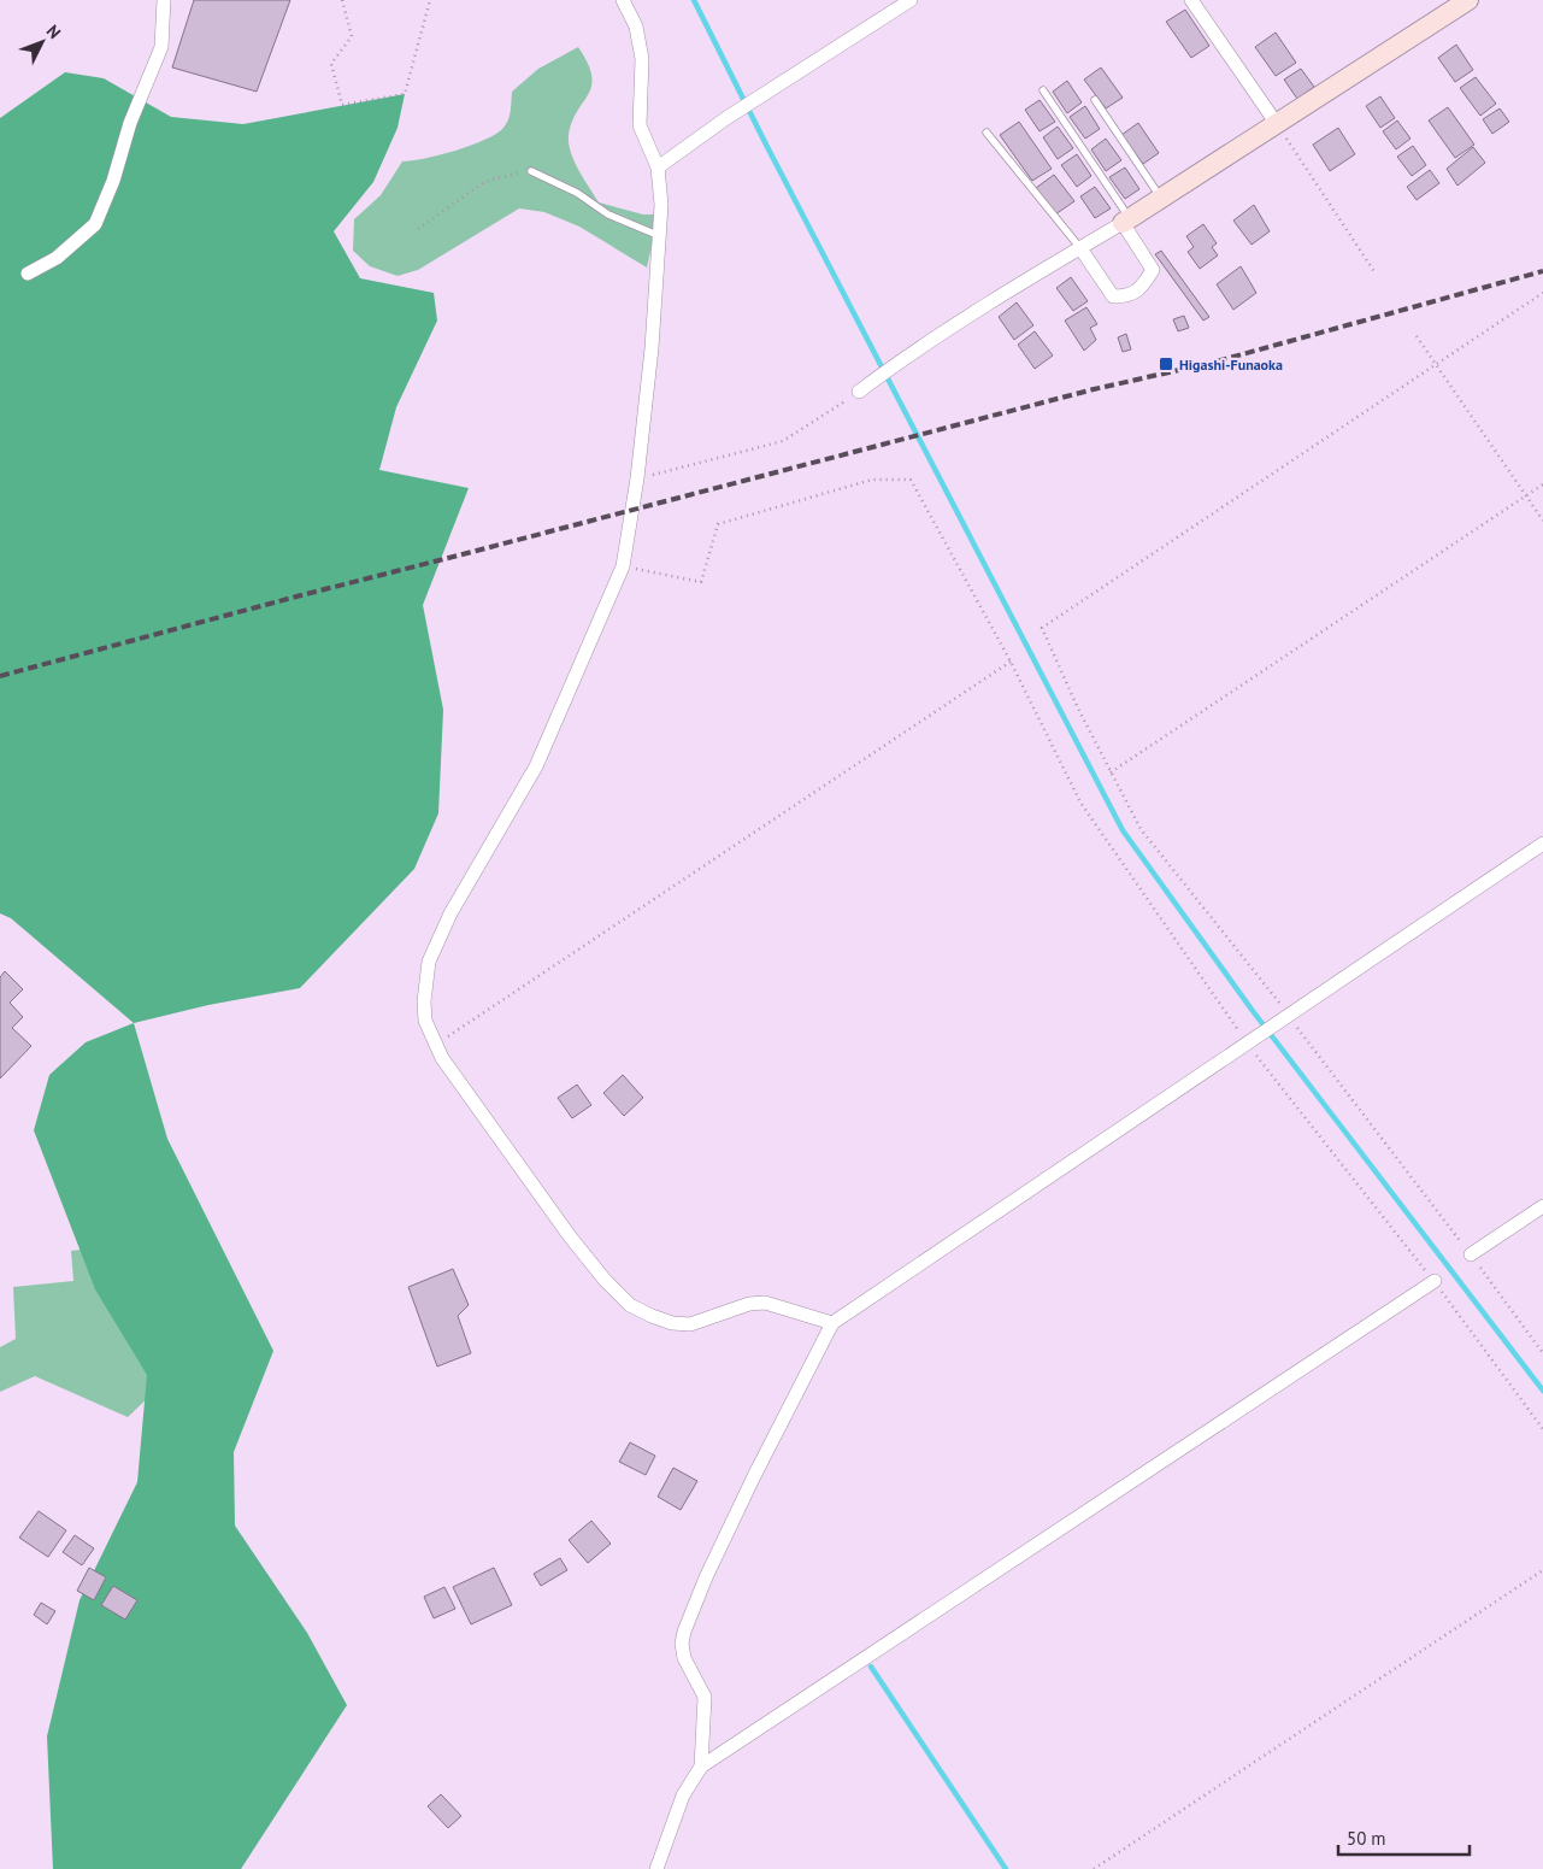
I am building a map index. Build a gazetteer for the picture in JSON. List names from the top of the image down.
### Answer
{
  "places": {
    "transit": ["Higashi-Funaoka"]
  },
  "scale_bar": "50 m",
  "north": "top right"
}
